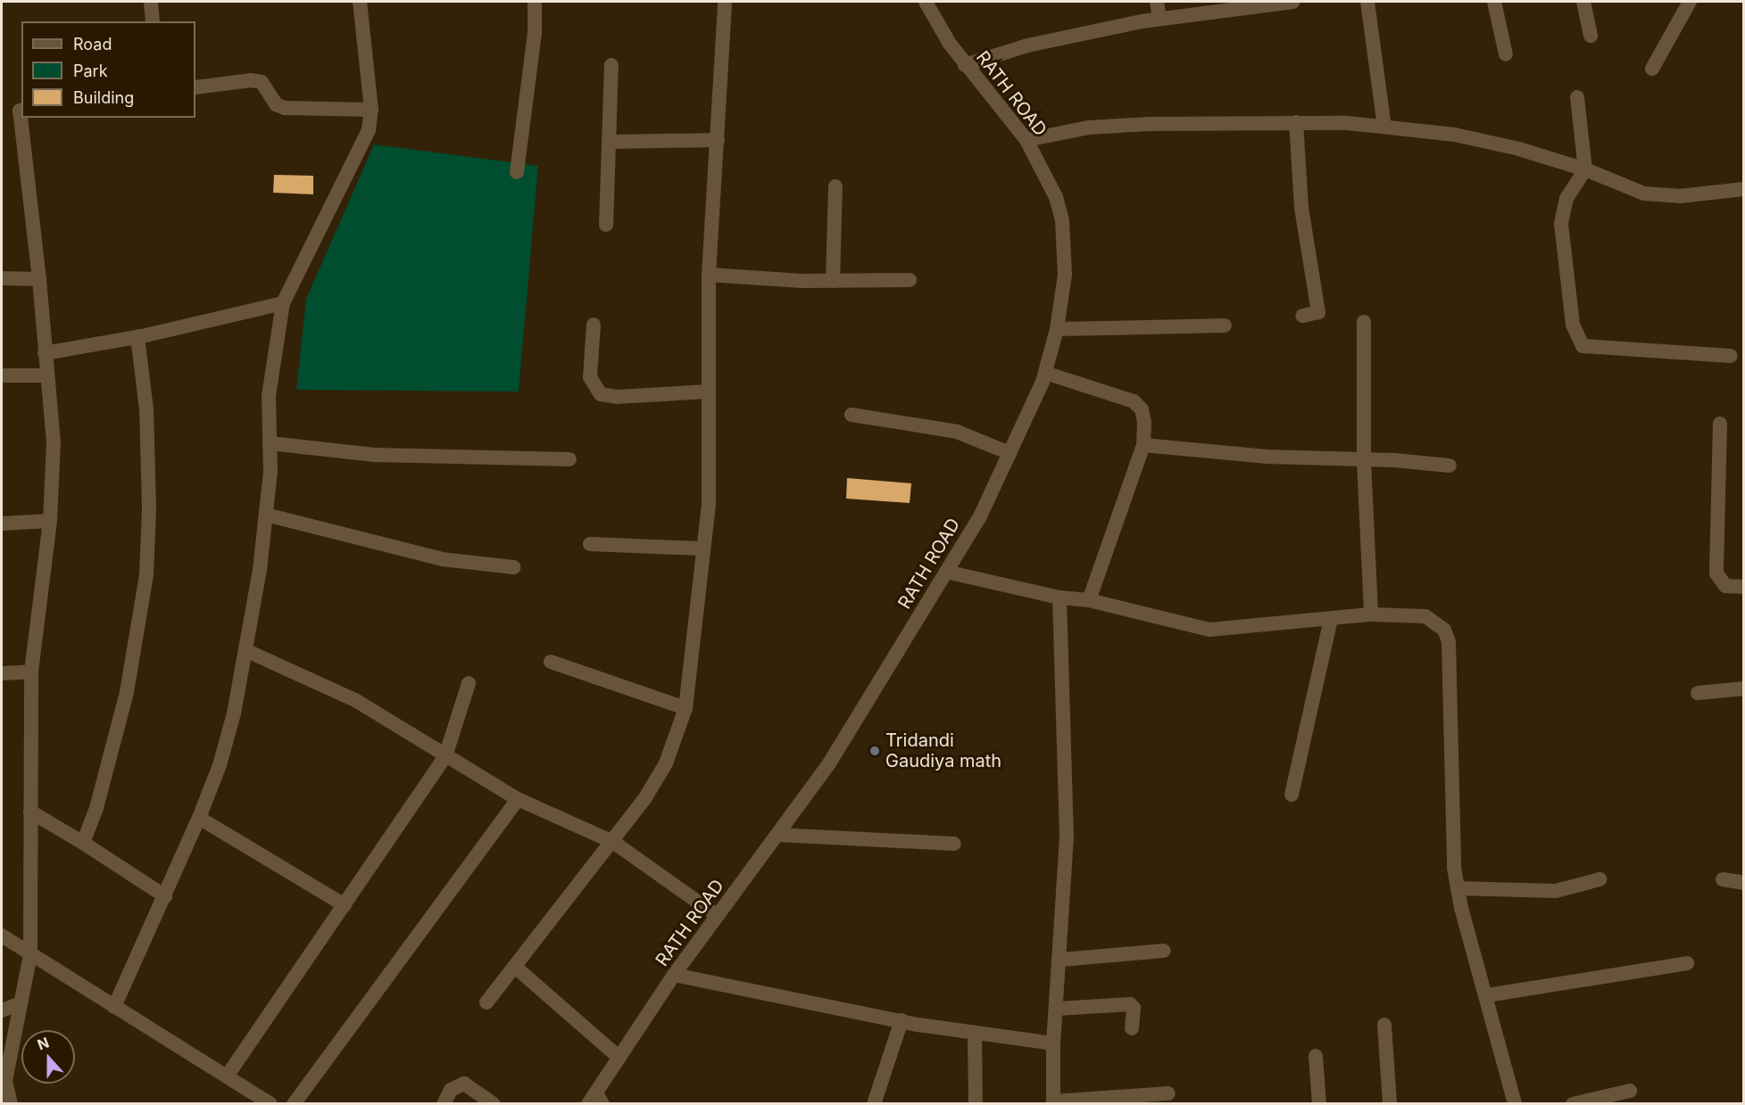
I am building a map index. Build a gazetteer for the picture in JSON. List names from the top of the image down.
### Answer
{
  "streets": {
    "street": ["RATH ROAD"]
  },
  "places": ["Tridandi Gaudiya math"],
  "legend": ["Road", "Park", "Building"],
  "north": "top"
}
